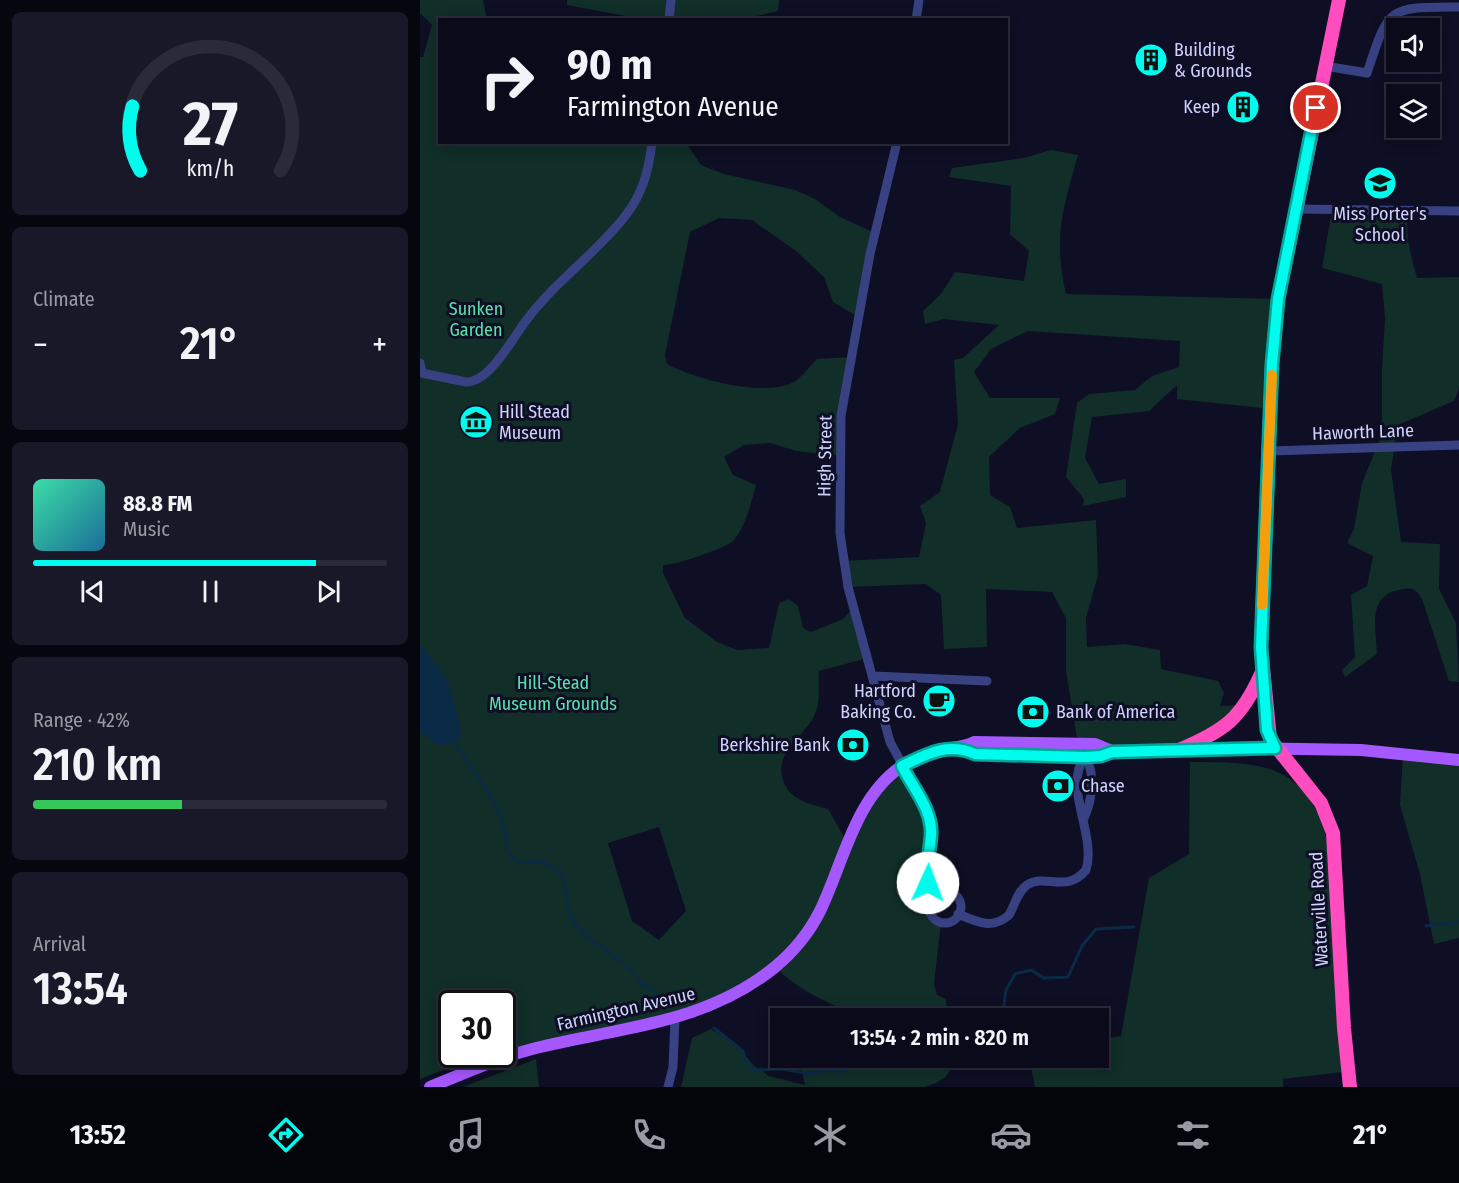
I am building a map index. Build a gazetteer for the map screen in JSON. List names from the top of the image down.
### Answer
{
  "streets": {
    "highway": ["Waterville Road"],
    "main road": ["Farmington Avenue"],
    "street": ["Haworth Lane", "High Street"]
  },
  "crossings": [
    ["High Street", "Farmington Avenue"],
    ["Waterville Road", "Farmington Avenue"]
  ],
  "parks": ["Sunken Garden", "Hill-Stead Museum Grounds"],
  "places": {
    "building": ["Building & Grounds", "Keep"],
    "school or university": ["Miss Porter's School"],
    "museum": ["Hill Stead Museum"],
    "cafe": ["Hartford Baking Co."],
    "bank": ["Bank of America", "Berkshire Bank", "Chase"]
  },
  "page": {
    "turn": ["90 m", "Farmington Avenue"],
    "tile": [
      "Climate",
      ["Range · 42%", "210 km"],
      ["Arrival", "13:54"]
    ],
    "heat": ["−", "21°", "+"],
    "song": ["88.8 FM", "Music"],
    "limit": "30",
    "trip": "13:54 · 2 min · 820 m",
    "tabs": ["13:52", "21°"],
    "gauge": ["27", "km/h"]
  }
}
